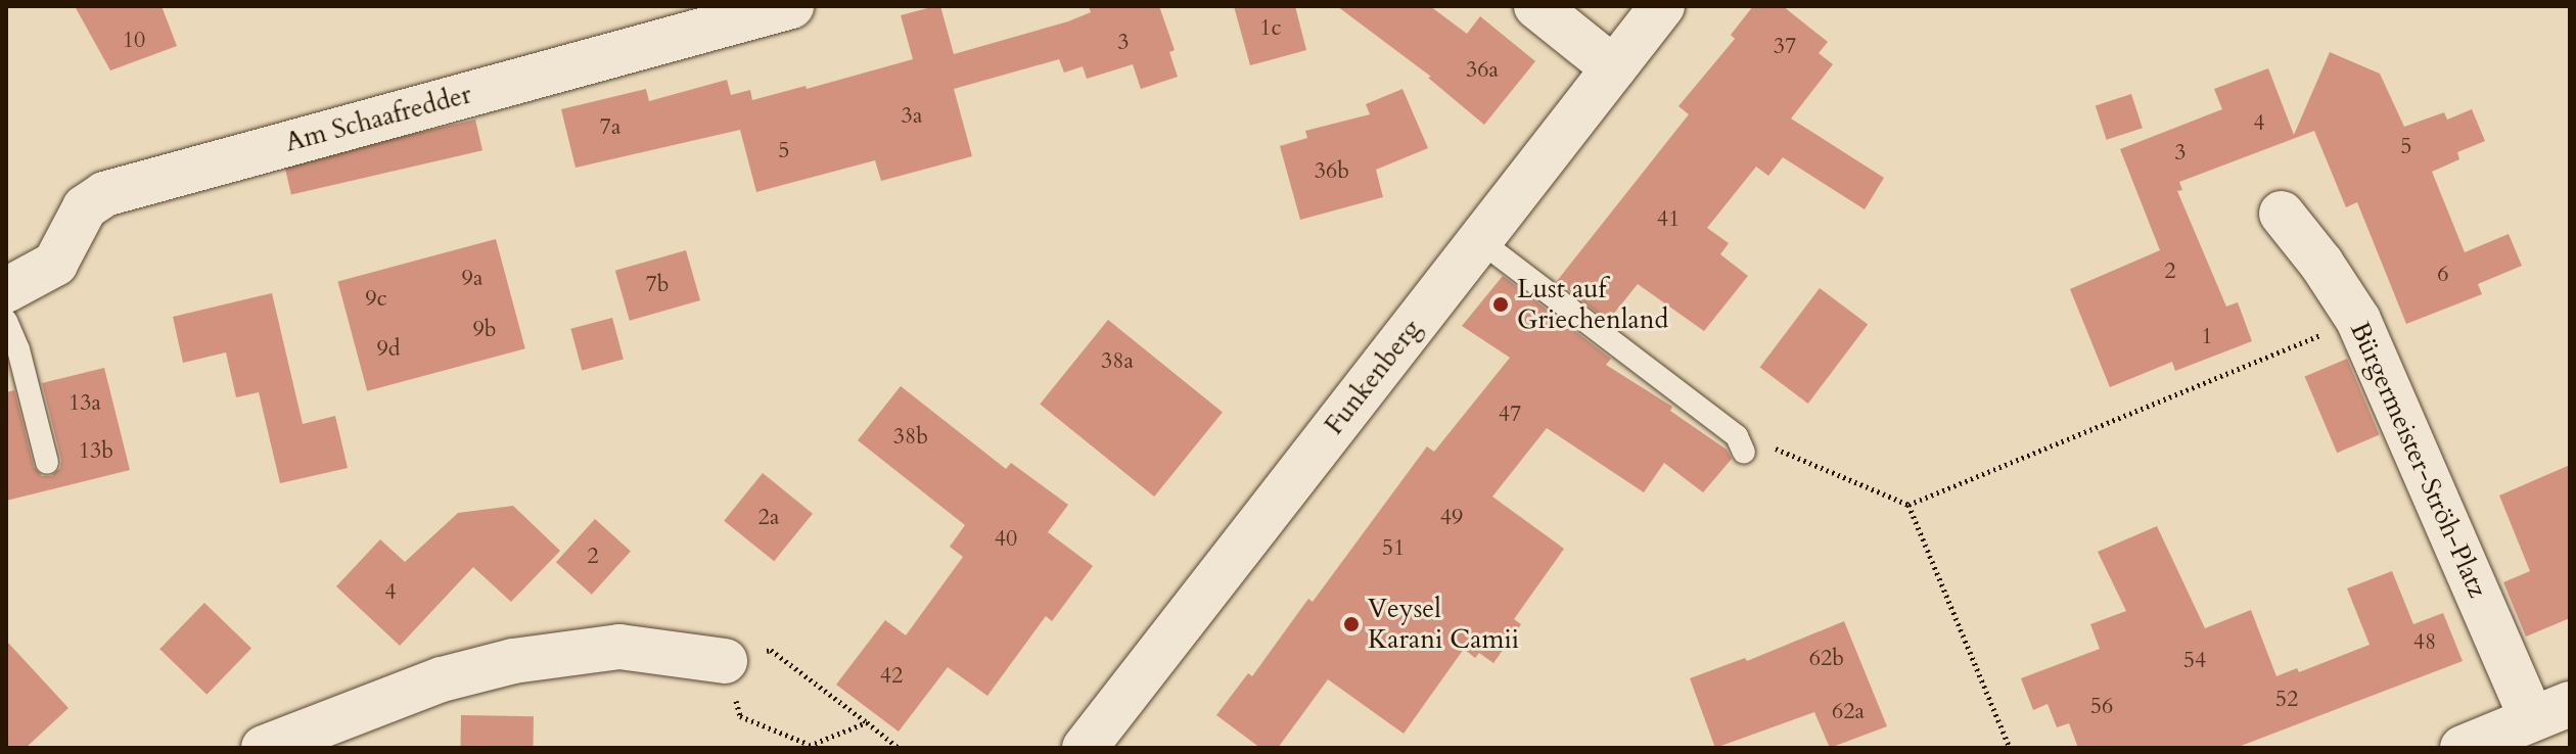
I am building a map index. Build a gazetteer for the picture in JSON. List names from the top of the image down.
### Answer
{
  "streets": {
    "street": ["Am Schaafredder", "Funkenberg", "Bürgermeister-Ströh-Platz"]
  },
  "places": ["Lust auf Griechenland", "Veysel Karani Camii"],
  "house_numbers": [
    "1c",
    "10",
    "3",
    "37",
    "36a",
    "3a",
    "4",
    "7a",
    "5",
    "5",
    "3",
    "36b",
    "41",
    "2",
    "6",
    "9a",
    "7b",
    "9c",
    "9b",
    "1",
    "9d",
    "38a",
    "13a",
    "47",
    "38b",
    "13b",
    "2a",
    "49",
    "40",
    "51",
    "2",
    "4",
    "48",
    "62b",
    "54",
    "42",
    "52",
    "56",
    "62a"
  ]
}
